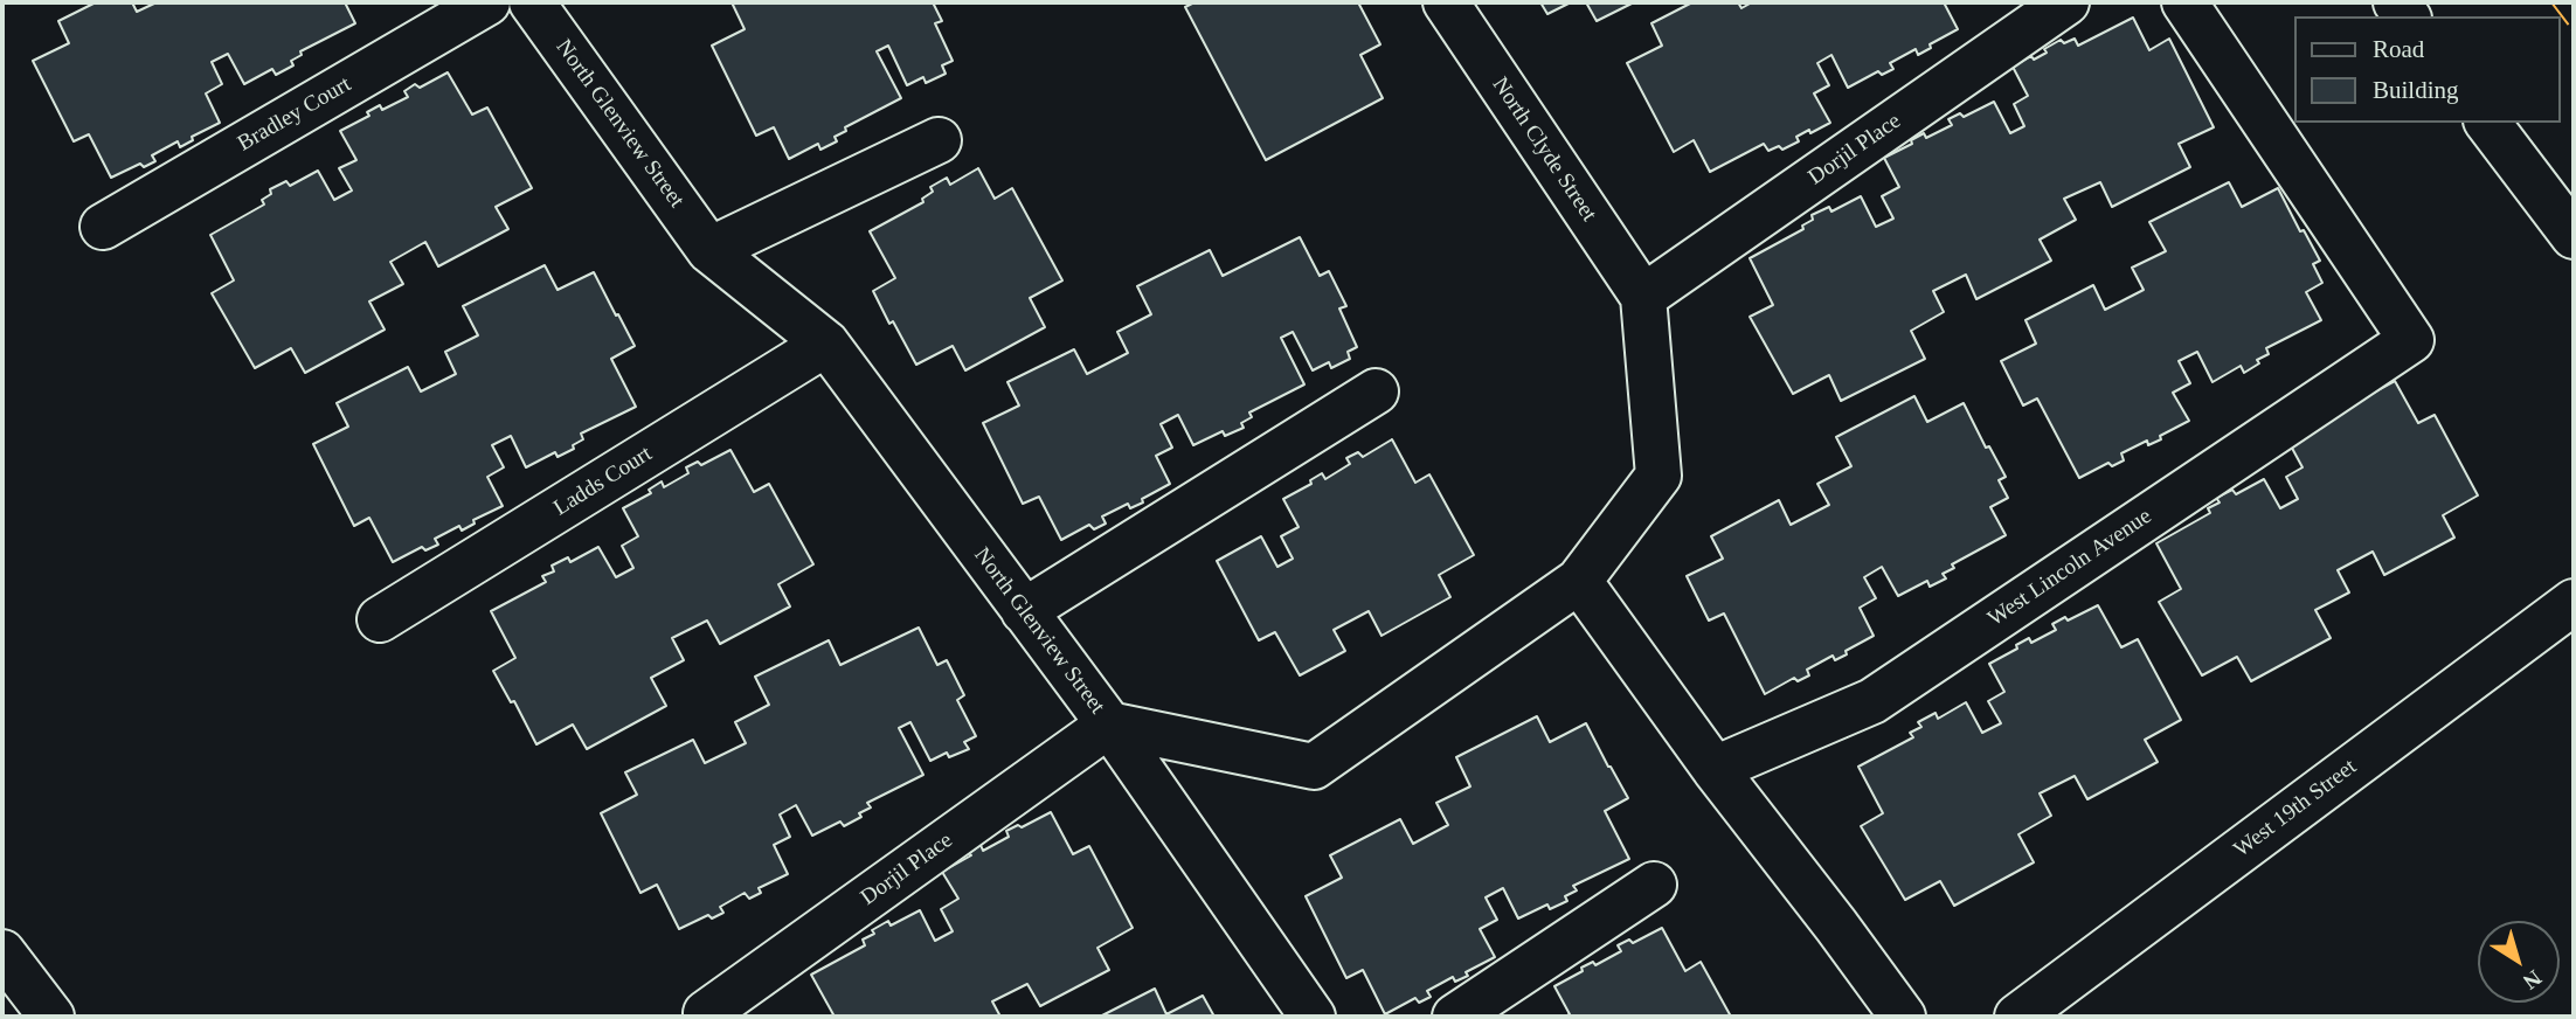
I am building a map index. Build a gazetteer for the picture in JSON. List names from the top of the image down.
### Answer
{
  "streets": {
    "street": [
      "Bradley Court",
      "North Glenview Street",
      "North Clyde Street",
      "Dorjil Place",
      "Ladds Court",
      "West Lincoln Avenue",
      "West 19th Street"
    ]
  },
  "crossings": [
    ["North Glenview Street", "North Clyde Street"],
    ["North Glenview Street", "Dorjil Place"],
    ["North Glenview Street", "Ladds Court"],
    ["North Clyde Street", "Dorjil Place"]
  ],
  "legend": ["Road", "Building"],
  "north": "bottom right"
}
